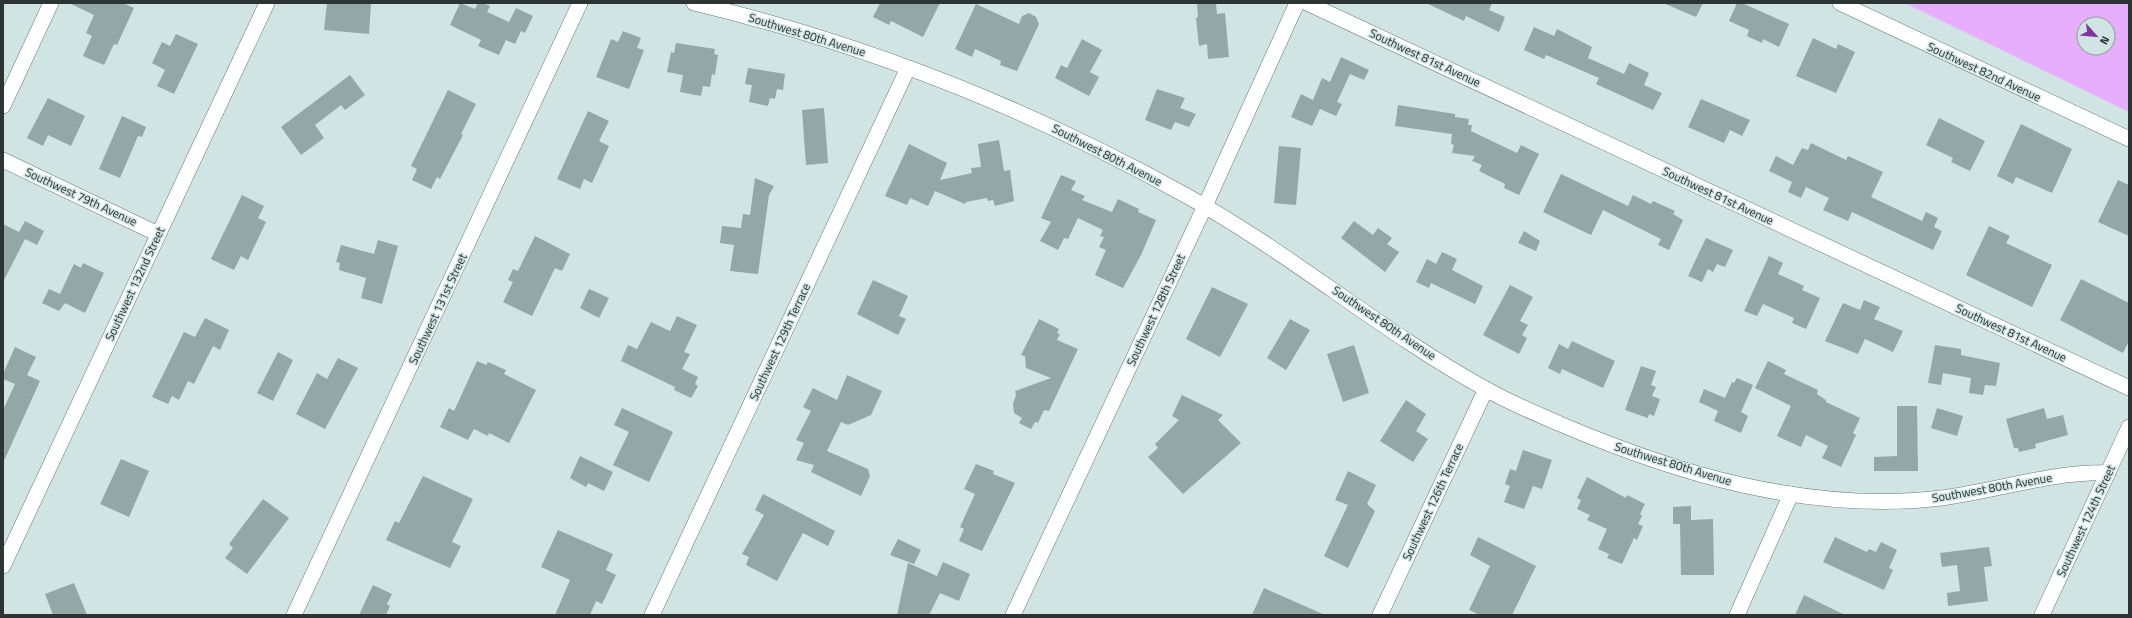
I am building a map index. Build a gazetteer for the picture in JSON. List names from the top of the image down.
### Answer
{
  "streets": {
    "street": [
      "Southwest 80th Avenue",
      "Southwest 81st Avenue",
      "Southwest 82nd Avenue",
      "Southwest 79th Avenue",
      "Southwest 132nd Street",
      "Southwest 131st Street",
      "Southwest 128th Street",
      "Southwest 129th Terrace",
      "Southwest 126th Terrace",
      "Southwest 124th Street"
    ]
  },
  "crossings": [
    ["Southwest 80th Avenue", "Southwest 128th Street"],
    ["Southwest 80th Avenue", "Southwest 129th Terrace"],
    ["Southwest 80th Avenue", "Southwest 126th Terrace"],
    ["Southwest 80th Avenue", "Southwest 124th Street"],
    ["Southwest 79th Avenue", "Southwest 132nd Street"]
  ],
  "north": "bottom right"
}
